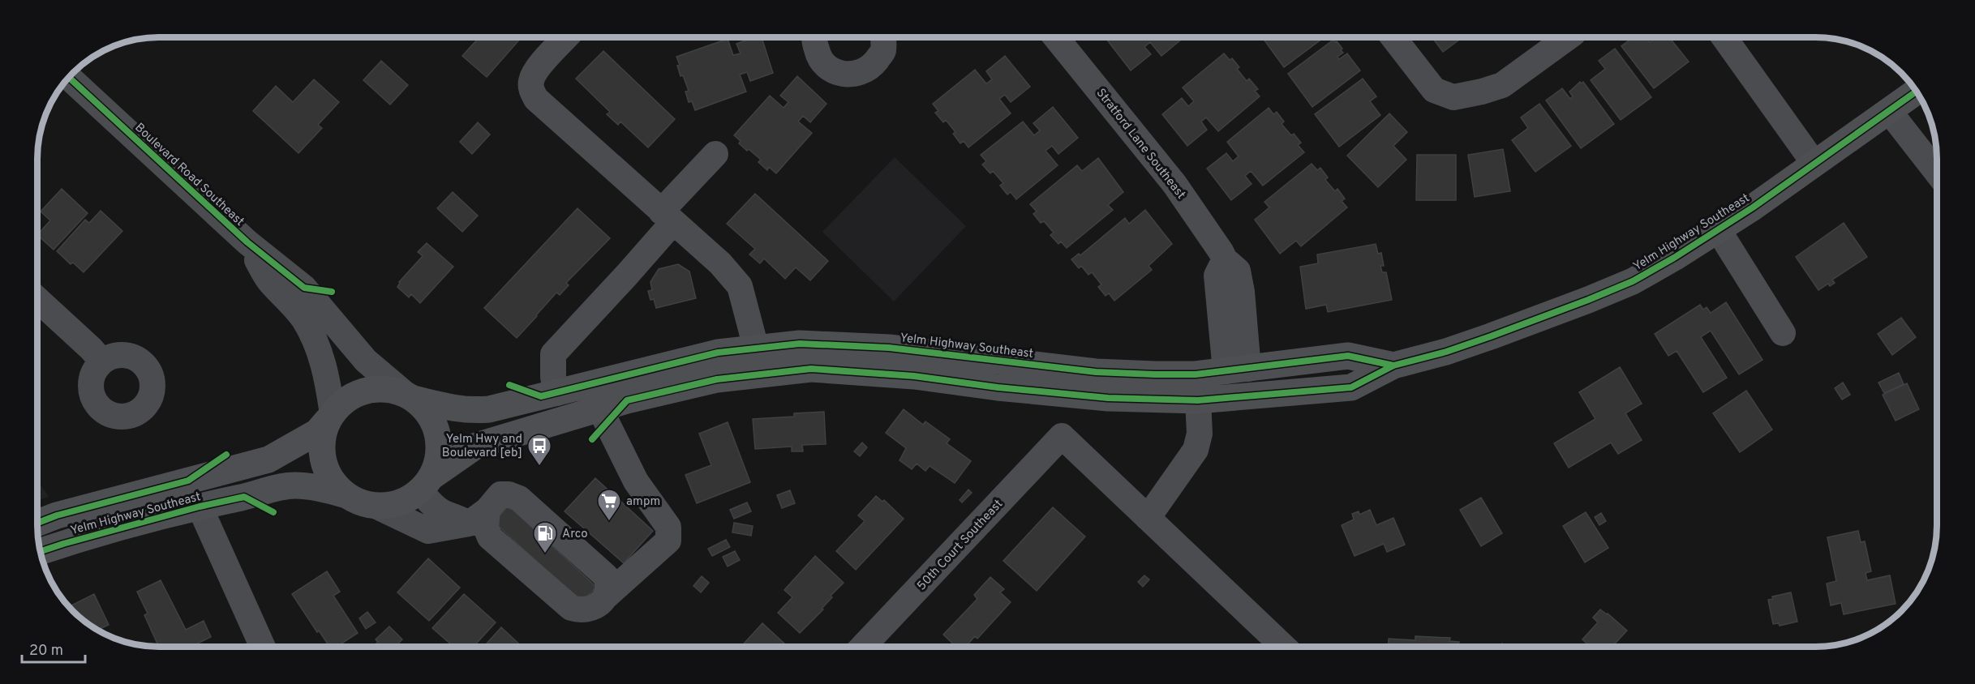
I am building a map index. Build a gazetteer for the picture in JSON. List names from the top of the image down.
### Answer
{
  "streets": {
    "main road": ["Yelm Highway Southeast"],
    "street": ["Stratford Lane Southeast", "Boulevard Road Southeast", "50th Court Southeast"]
  },
  "crossings": [
    ["Stratford Lane Southeast", "Yelm Highway Southeast"],
    ["Boulevard Road Southeast", "Yelm Highway Southeast"]
  ],
  "places": {
    "bus stop": ["Yelm Hwy and Boulevard [eb]"],
    "supermarket": ["ampm"],
    "fuel station": ["Arco"]
  },
  "scale_bar": "20 m"
}
